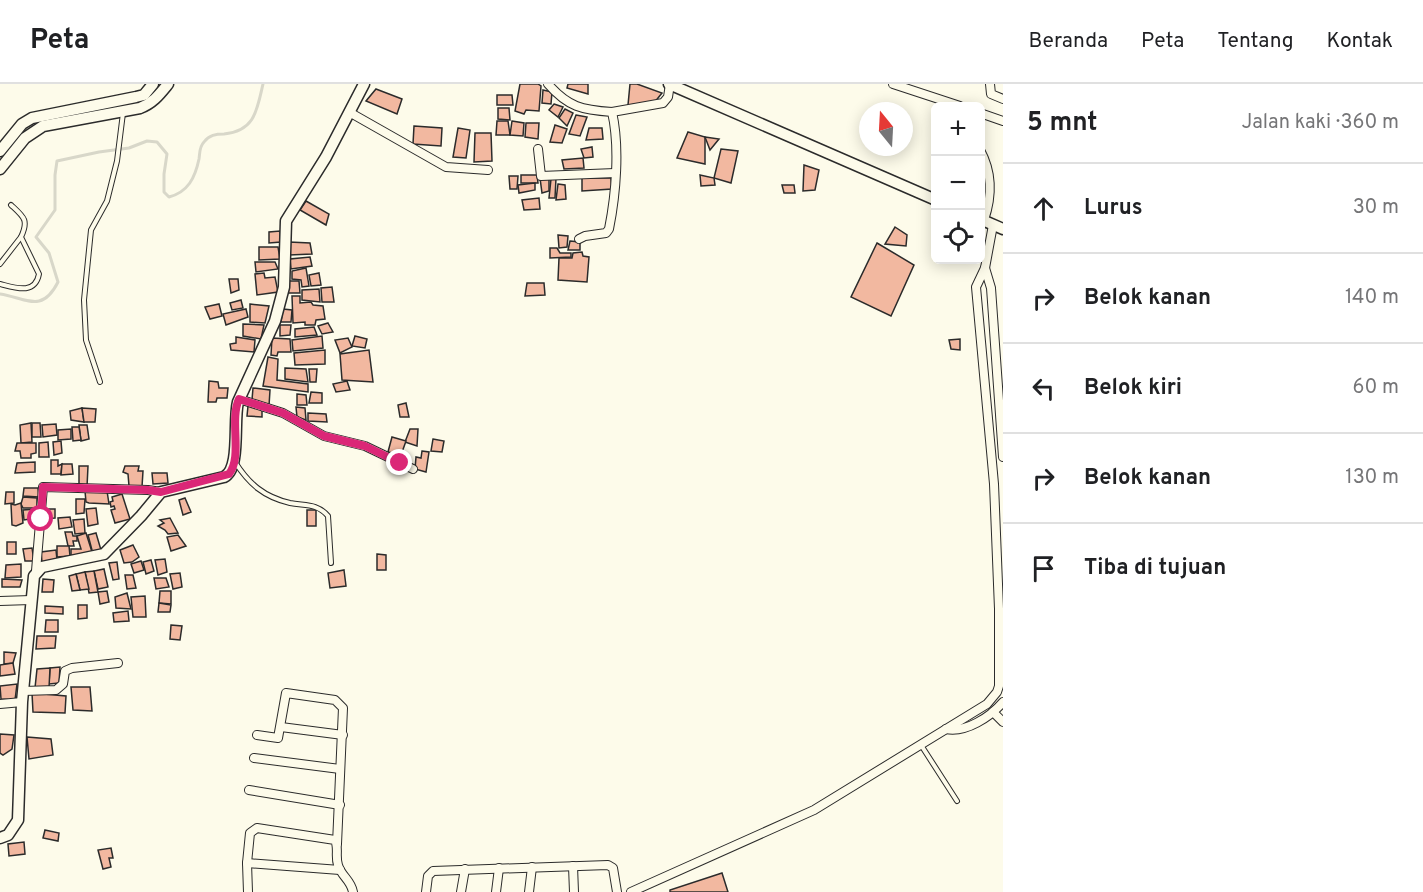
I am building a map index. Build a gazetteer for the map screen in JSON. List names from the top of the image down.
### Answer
{
  "north": "top",
  "page": {
    "header": "Peta",
    "nav": [
      "Beranda",
      "Peta",
      "Tentang",
      "Kontak"
    ],
    "heading": ["5 mnt", "Jalan kaki · 360 m"],
    "map_buttons": ["+", "−"],
    "list": [
      ["Lurus", "30 m"],
      ["Belok kanan", "140 m"],
      ["Belok kiri", "60 m"],
      ["Belok kanan", "130 m"],
      "Tiba di tujuan"
    ]
  }
}
